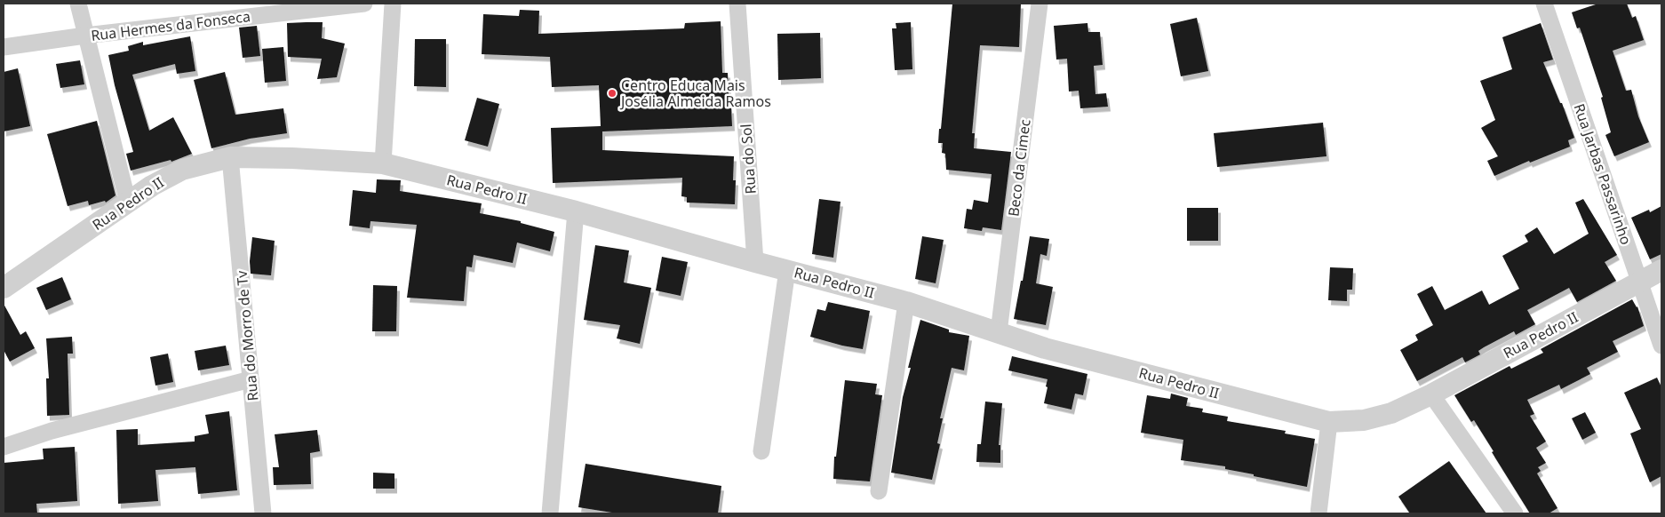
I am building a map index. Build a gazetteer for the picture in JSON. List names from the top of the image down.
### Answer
{
  "streets": {
    "street": [
      "Rua Hermes da Fonseca",
      "Rua do Sol",
      "Beco da Cimec",
      "Rua Jarbas Passarinho",
      "Rua Pedro II",
      "Rua do Morro de Tv"
    ]
  },
  "crossings": [
    ["Rua do Sol", "Rua Pedro II"],
    ["Beco da Cimec", "Rua Pedro II"],
    ["Rua Jarbas Passarinho", "Rua Pedro II"],
    ["Rua Pedro II", "Rua do Morro de Tv"]
  ],
  "places": ["Centro Educa Mais Josélia Almeida Ramos"]
}
